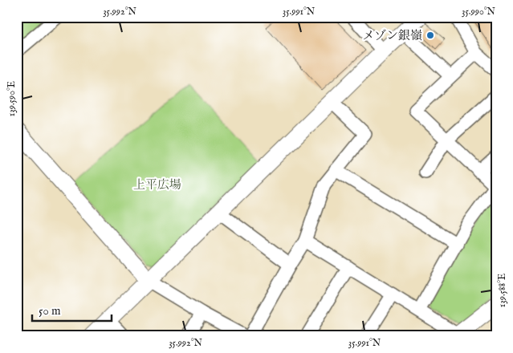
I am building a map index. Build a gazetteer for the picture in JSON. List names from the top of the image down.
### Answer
{
  "parks": ["上平広場"],
  "places": ["メゾン銀嶺"],
  "scale_bar": "50 m",
  "coordinates": [
    "35.992°N",
    "35.991°N",
    "35.990°N",
    "139.590°E",
    "139.588°E"
  ]
}
